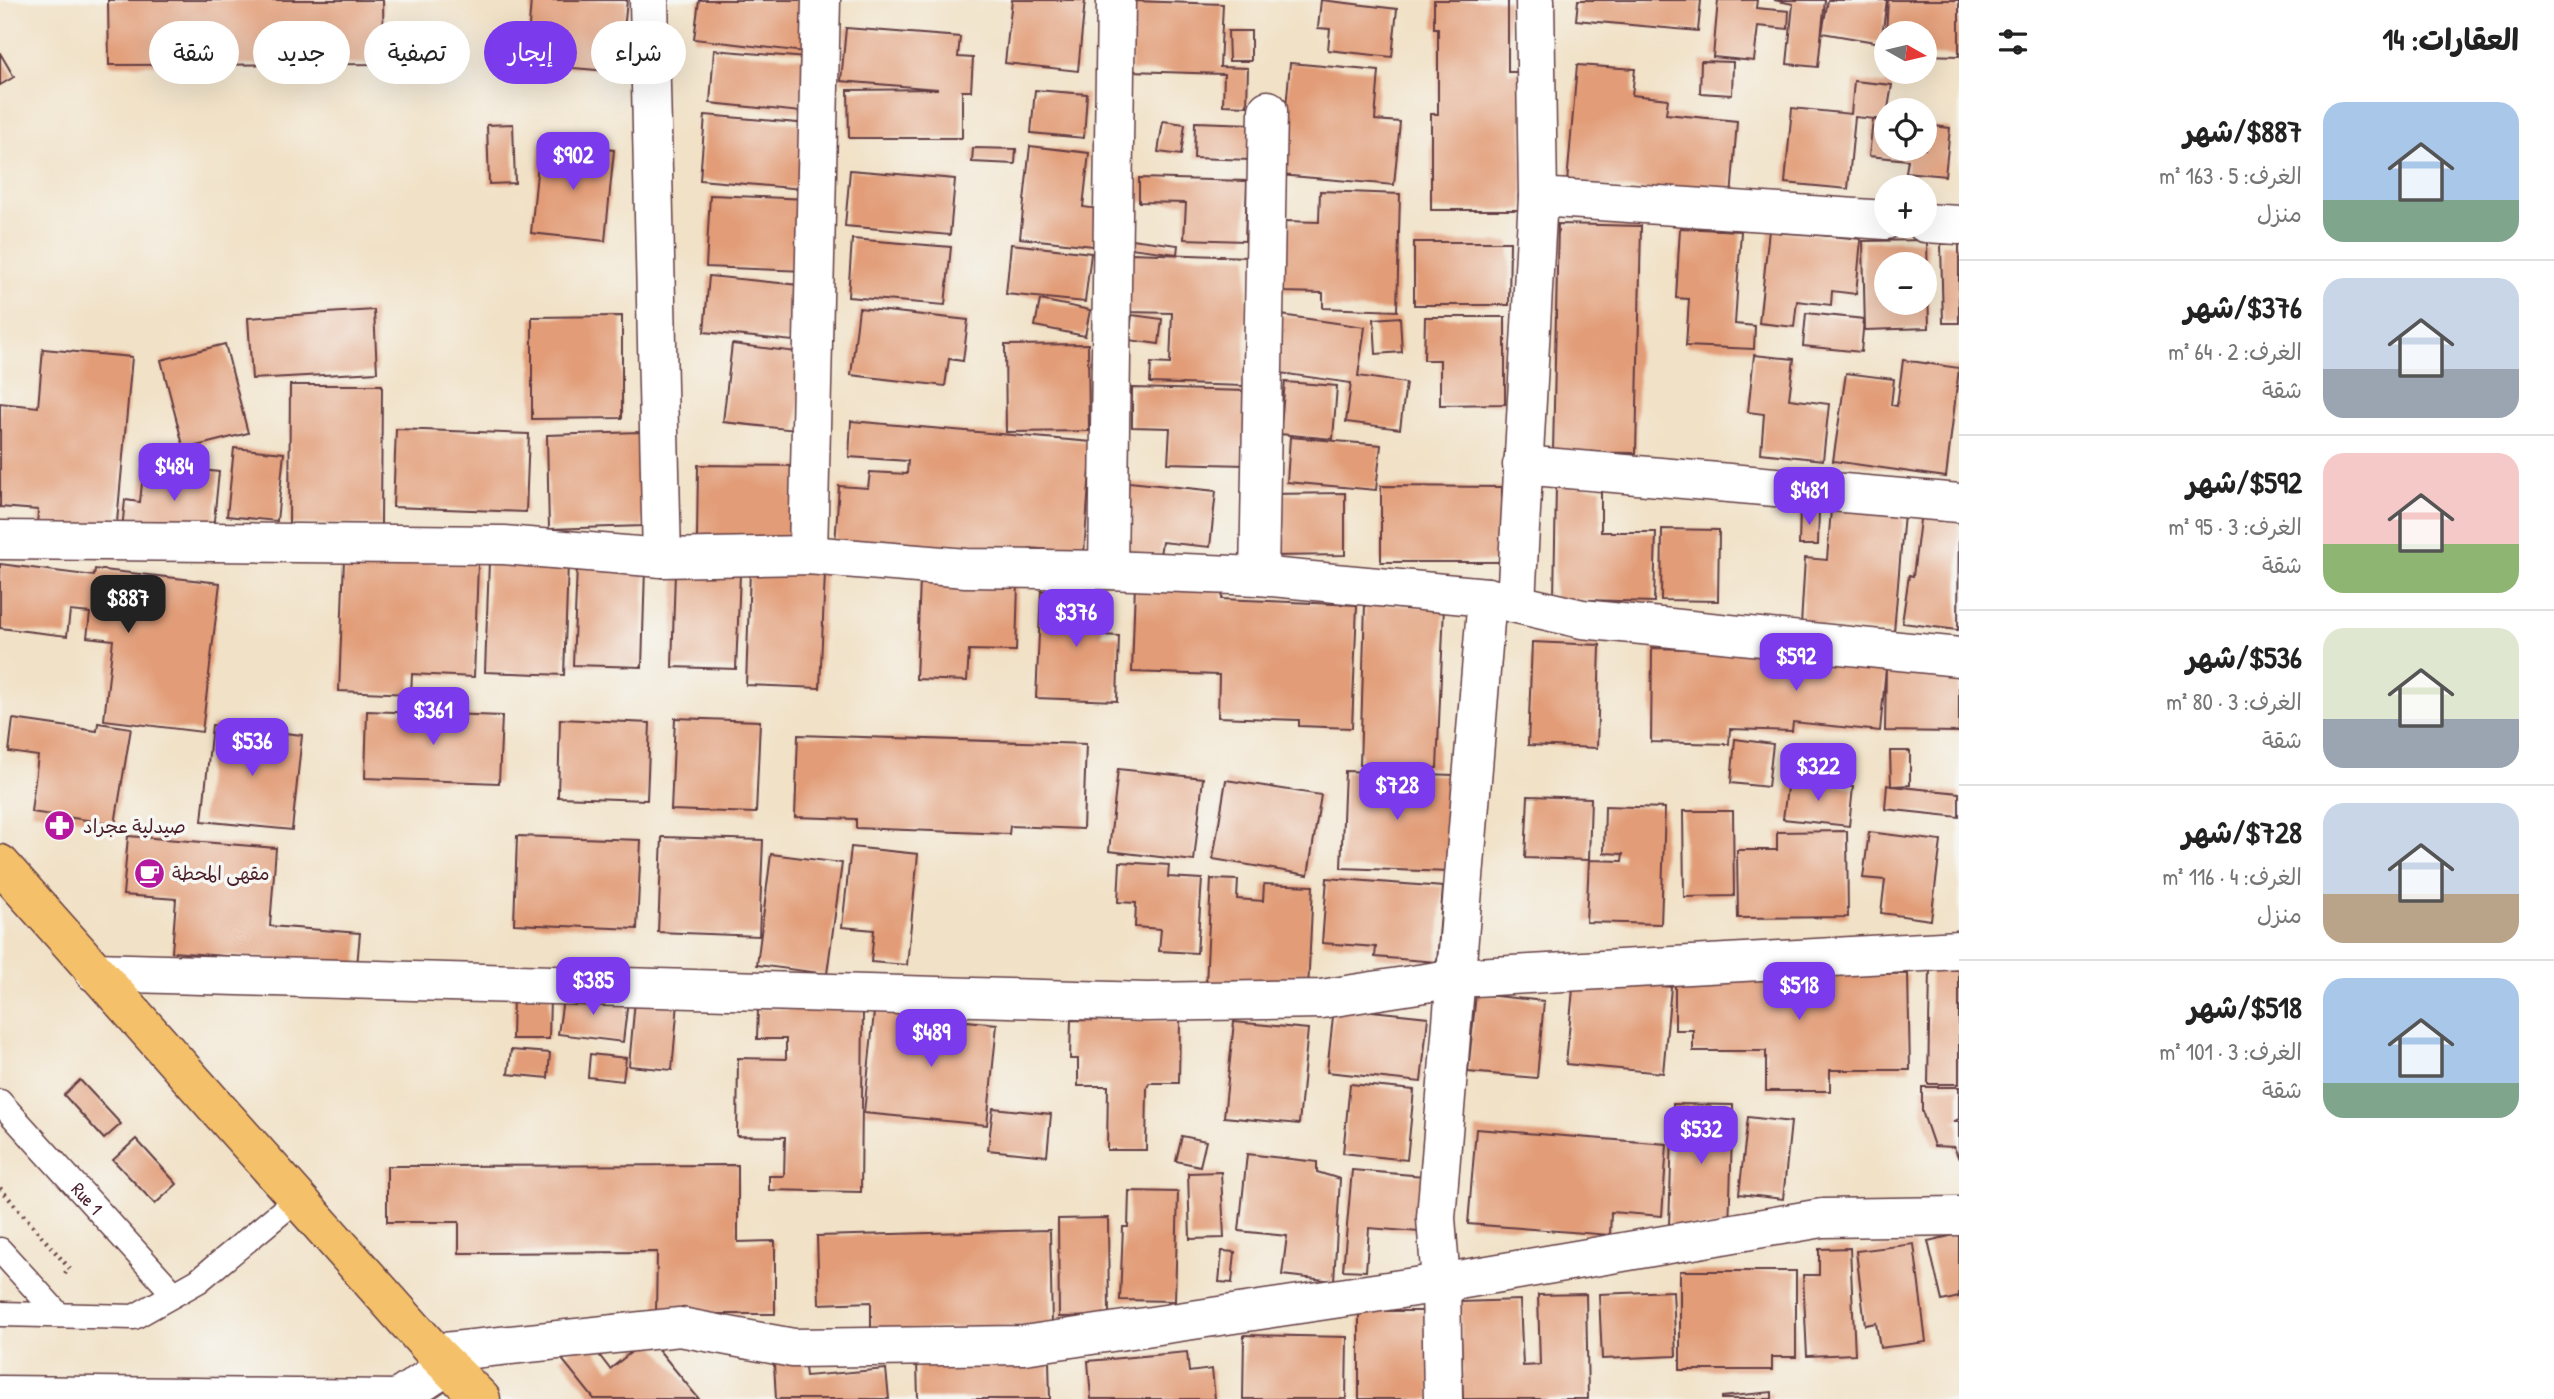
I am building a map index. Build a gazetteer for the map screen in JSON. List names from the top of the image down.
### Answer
{
  "streets": {
    "lane": ["Rue 1"]
  },
  "places": {
    "pharmacy": ["صيدلية عجراد"],
    "cafe": ["مقهى المحطة"]
  },
  "north": "right",
  "page": {
    "heading": "العقارات: 14",
    "map_buttons": ["+", "−"],
    "chip": [
      "شراء",
      "إيجار",
      "تصفية",
      "جديد",
      "شقة"
    ],
    "list": [
      {
        "name": "$887/شهر",
        "note": "الغرف: 5 · 163 m² · منزل"
      },
      {
        "name": "$376/شهر",
        "note": "الغرف: 2 · 64 m² · شقة"
      },
      {
        "name": "$592/شهر",
        "note": "الغرف: 3 · 95 m² · شقة"
      },
      {
        "name": "$536/شهر",
        "note": "الغرف: 3 · 80 m² · شقة"
      },
      {
        "name": "$728/شهر",
        "note": "الغرف: 4 · 116 m² · منزل"
      },
      {
        "name": "$518/شهر",
        "note": "الغرف: 3 · 101 m² · شقة"
      }
    ],
    "price": [
      "$902",
      "$484",
      "$481",
      "$887",
      "$376",
      "$592",
      "$361",
      "$536",
      "$322",
      "$728",
      "$385",
      "$518",
      "$489",
      "$532"
    ]
  }
}
